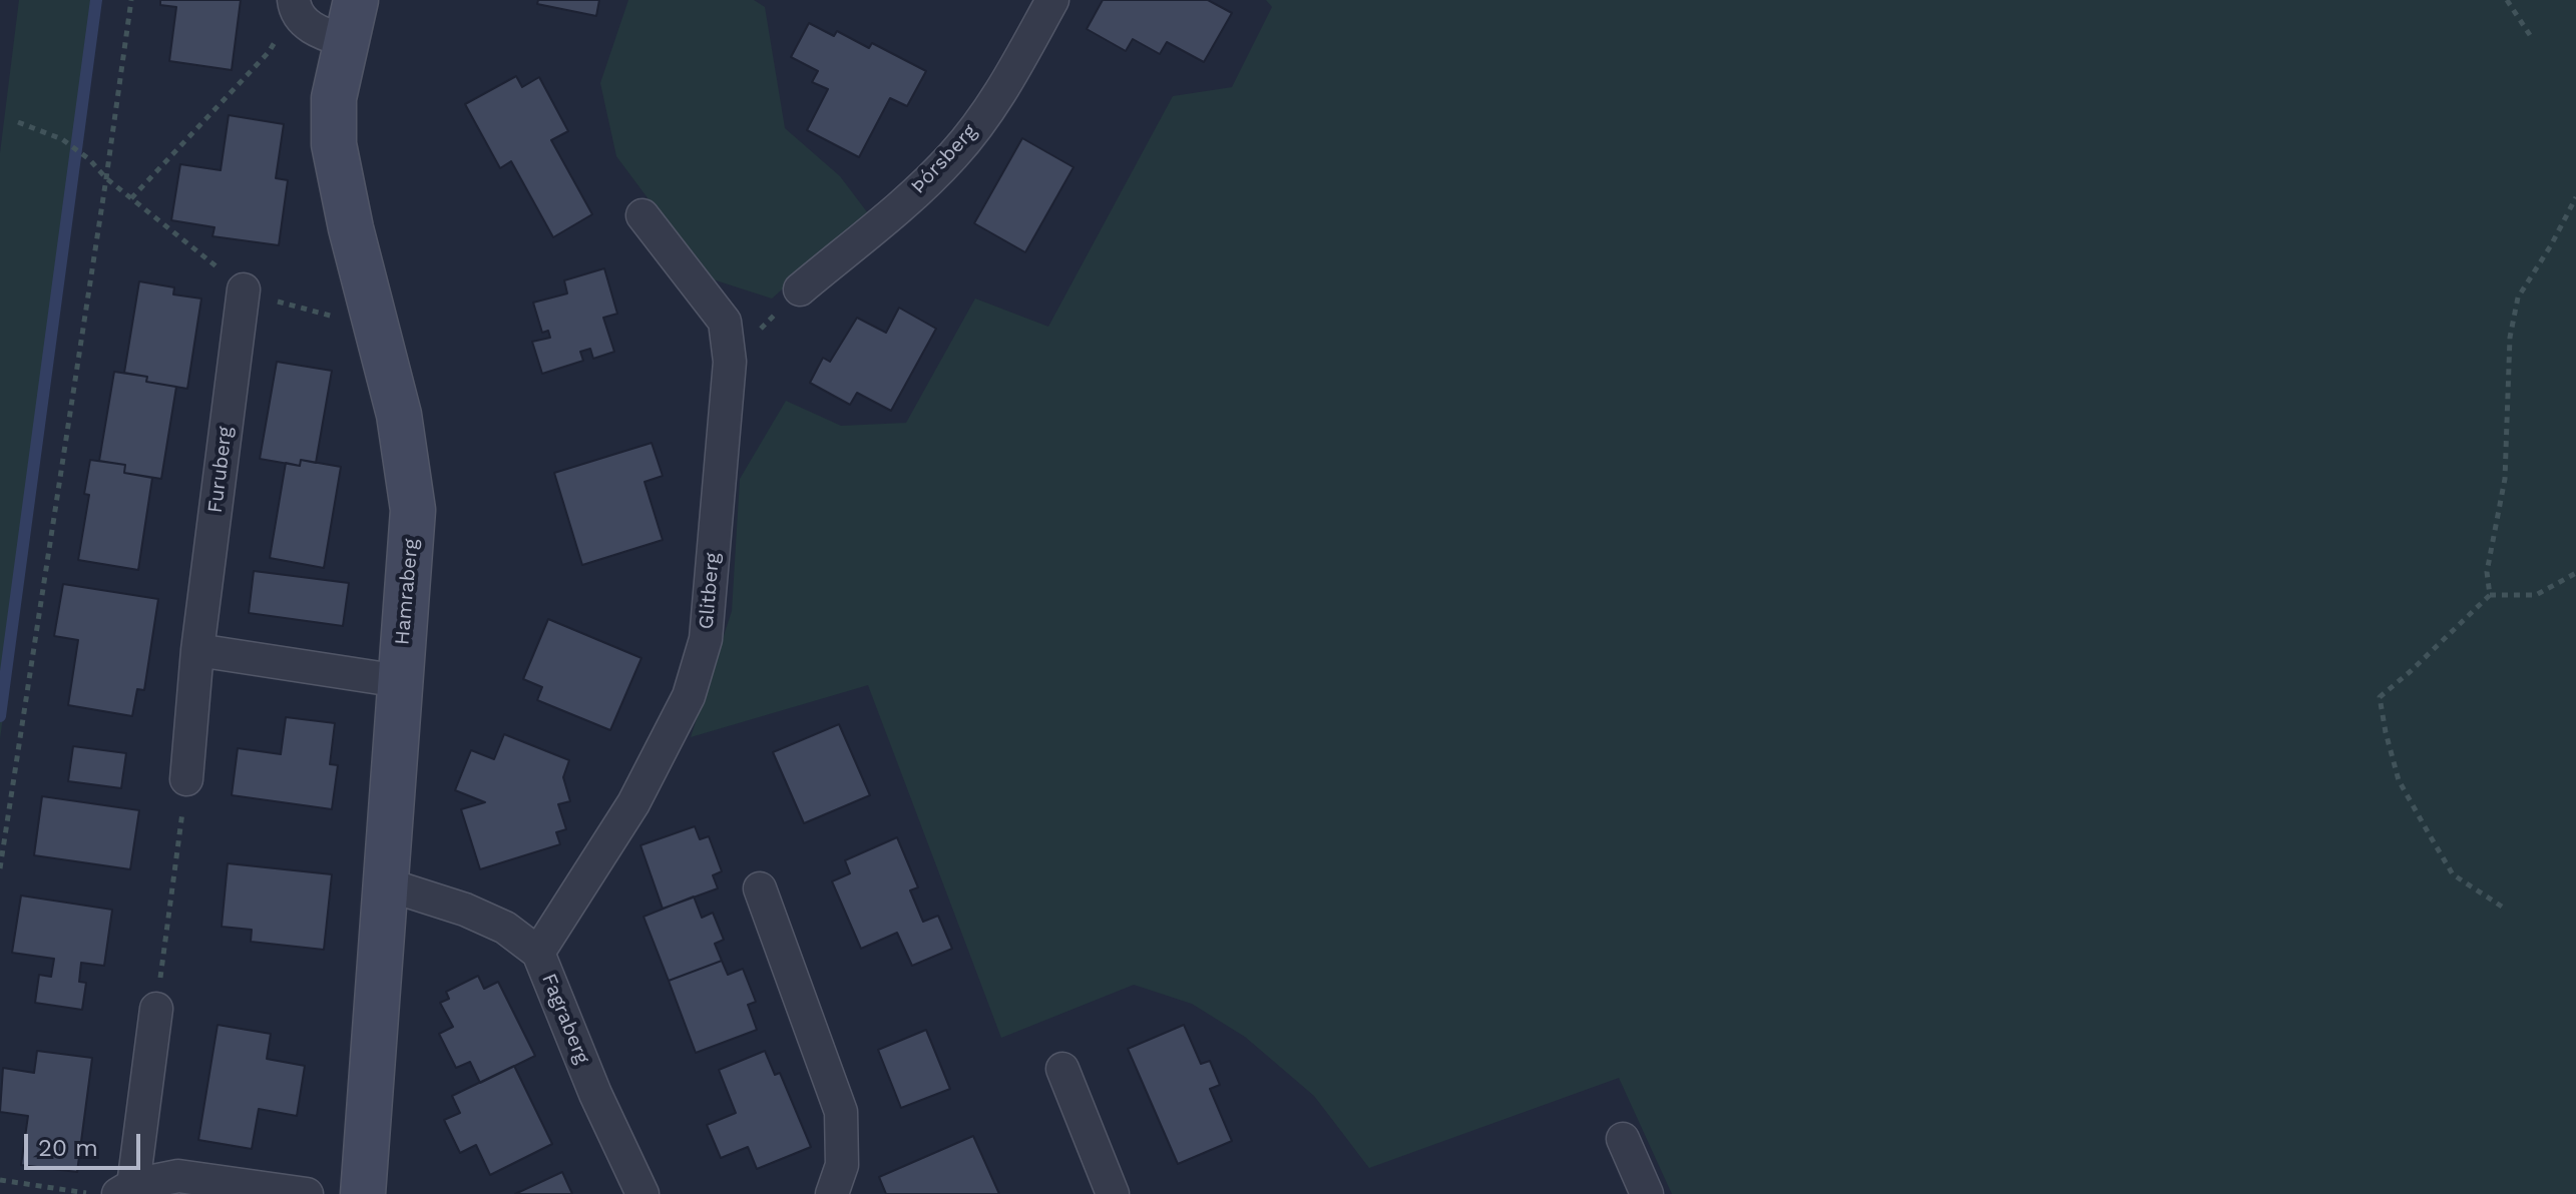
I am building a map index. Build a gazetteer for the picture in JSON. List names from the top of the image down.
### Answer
{
  "streets": {
    "street": [
      "Þórsberg",
      "Furuberg",
      "Glitberg",
      "Hamraberg",
      "Fagraberg"
    ]
  },
  "crossings": [
    ["Glitberg", "Fagraberg"],
    ["Hamraberg", "Fagraberg"]
  ],
  "scale_bar": "20 m"
}
